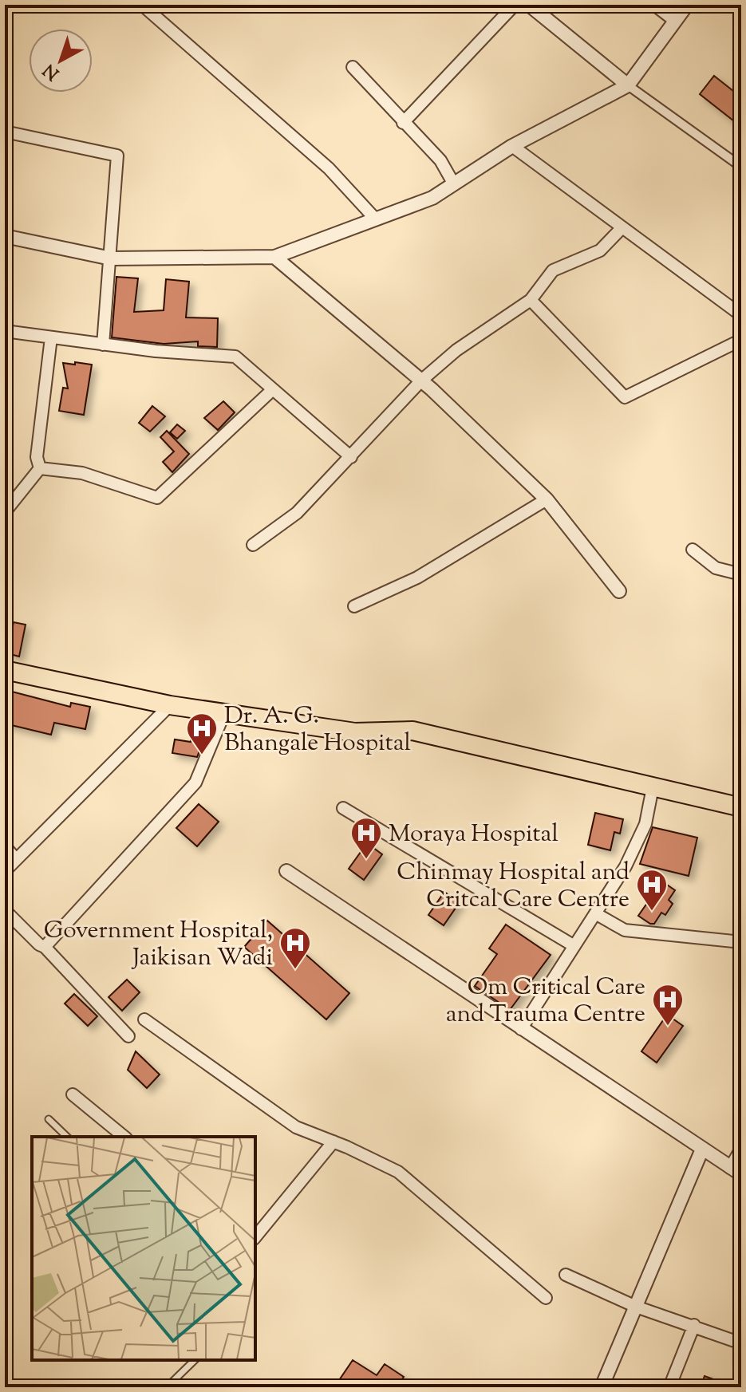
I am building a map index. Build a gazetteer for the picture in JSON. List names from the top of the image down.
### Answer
{
  "places": {
    "hospital": [
      "Dr. A. G. Bhangale Hospital",
      "Moraya Hospital",
      "Chinmay Hospital and Critcal Care Centre",
      "Government Hospital, Jaikisan Wadi",
      "Om Critical Care and Trauma Centre"
    ]
  },
  "north": "bottom left"
}
